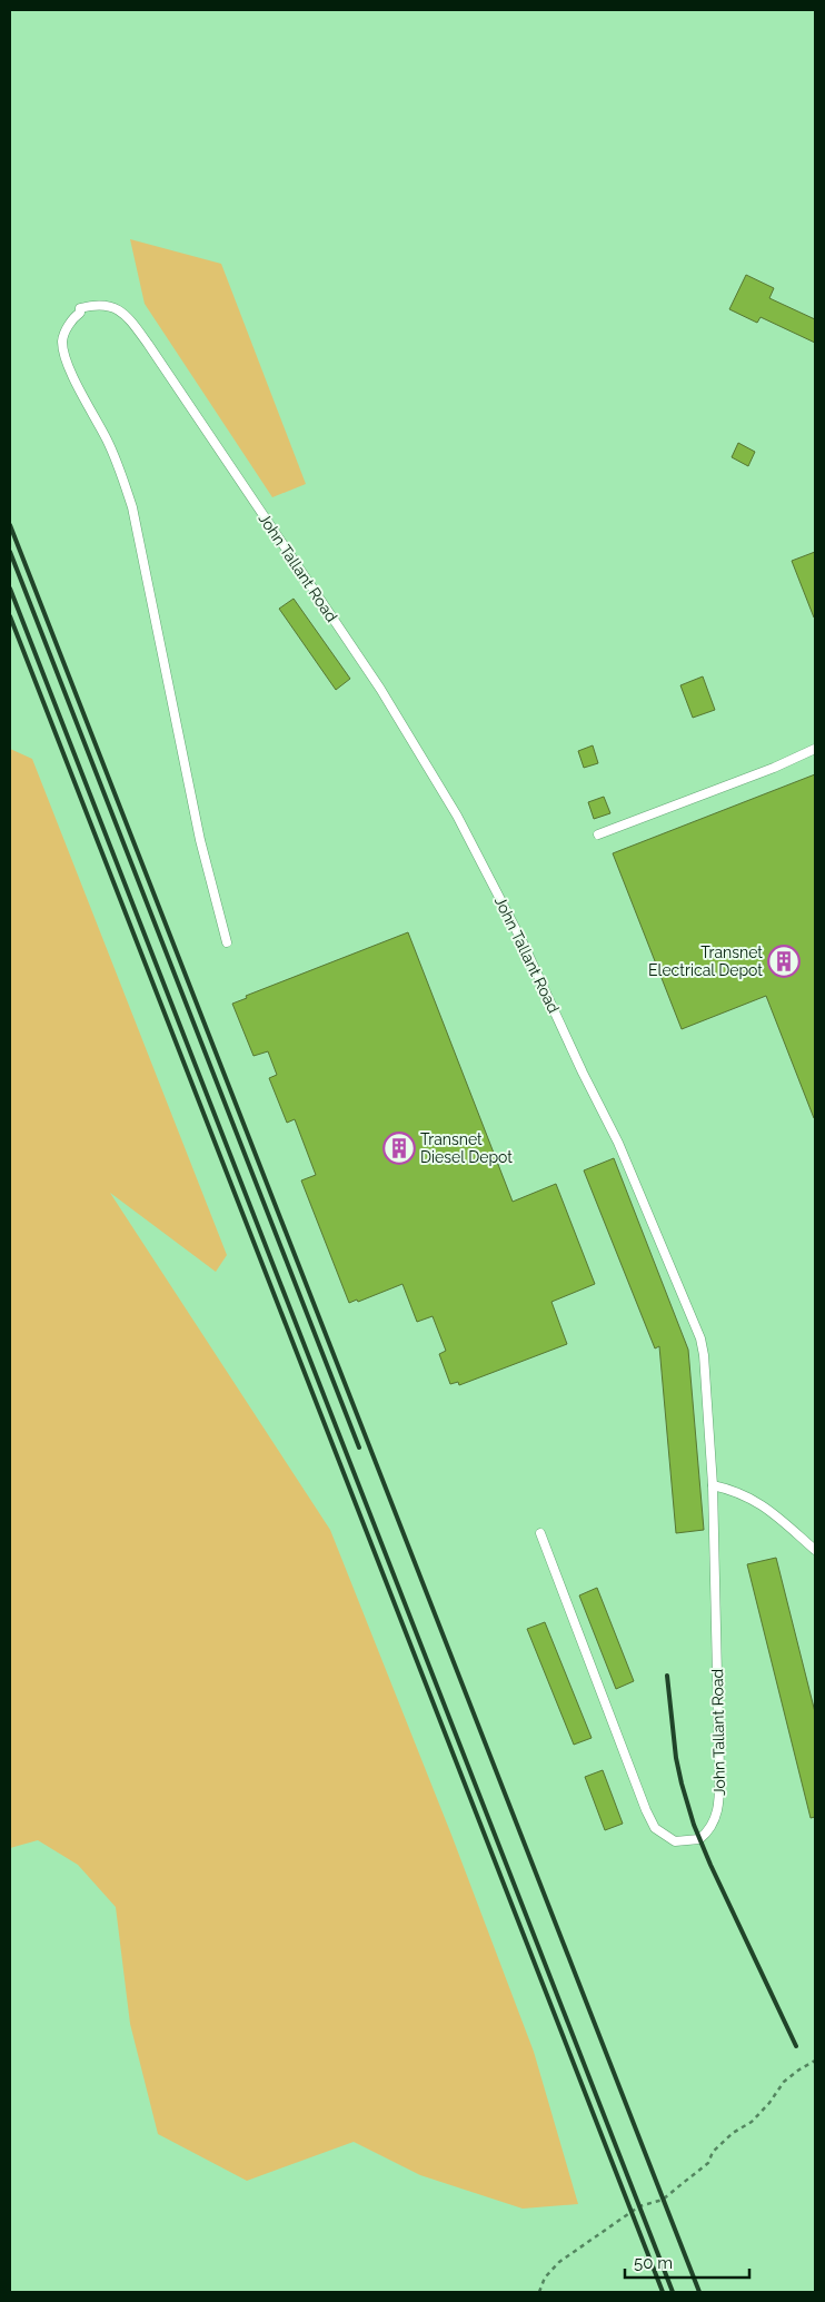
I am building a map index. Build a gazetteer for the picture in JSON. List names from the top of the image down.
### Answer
{
  "streets": {
    "lane": ["John Tallant Road"]
  },
  "places": {
    "building": ["Transnet Electrical Depot", "Transnet Diesel Depot"]
  },
  "scale_bar": "50 m"
}
